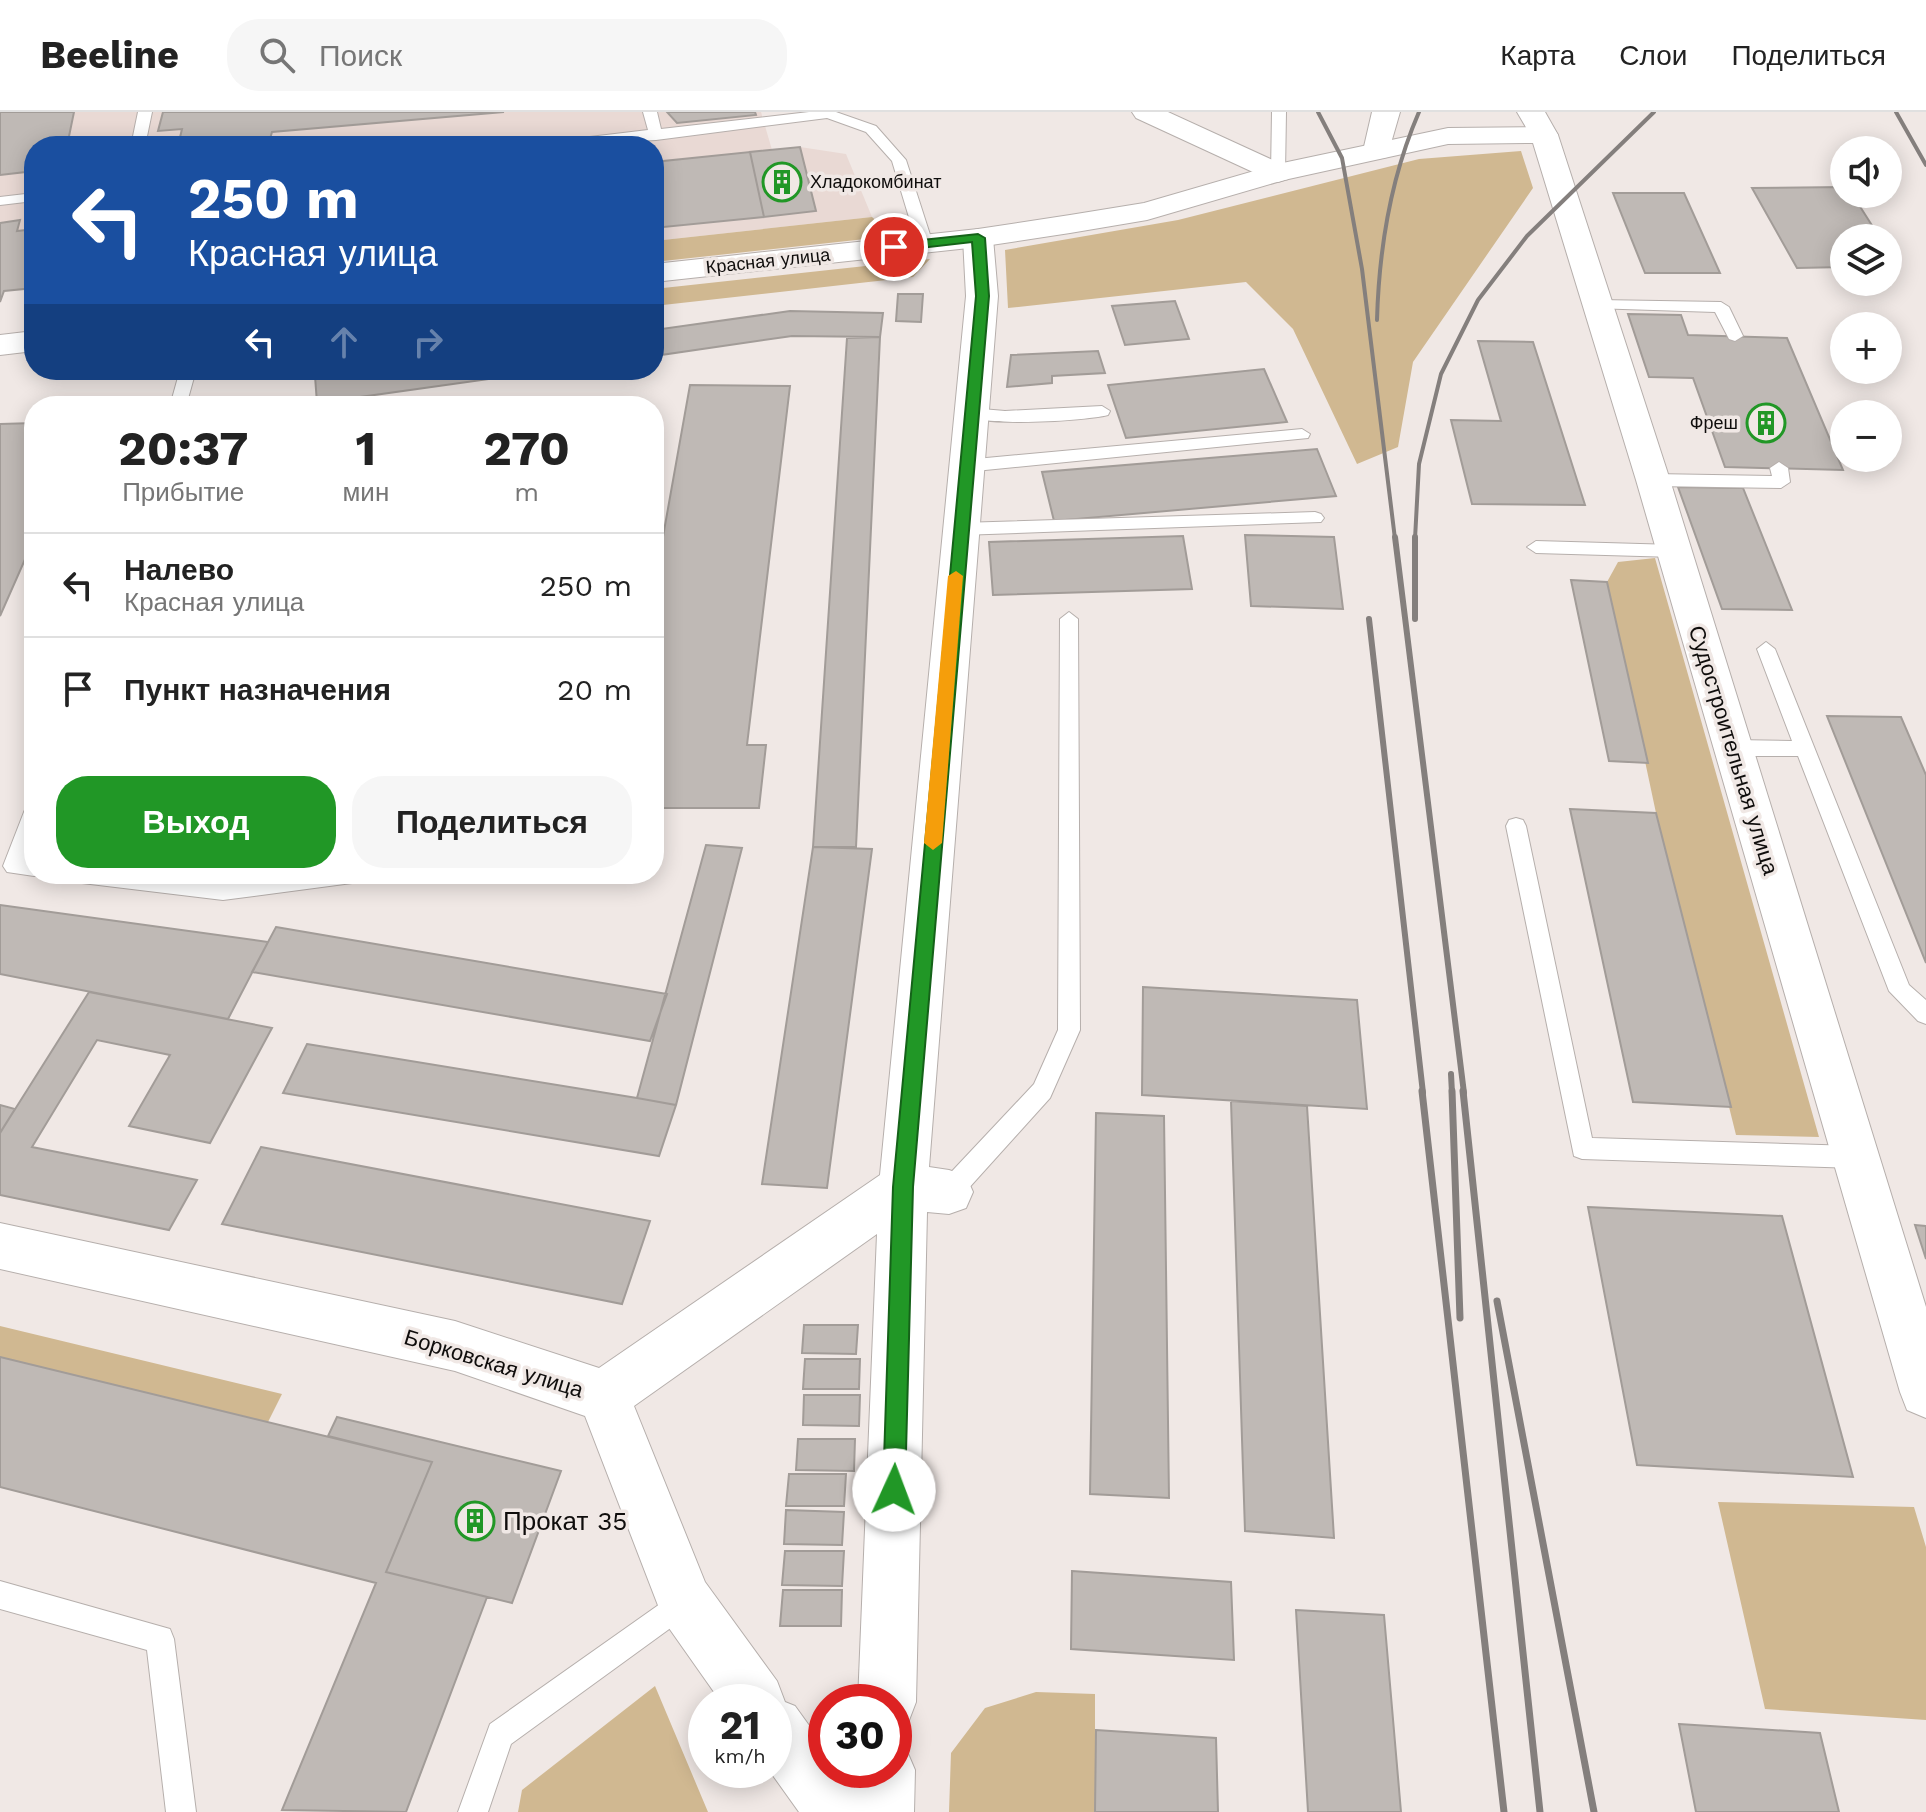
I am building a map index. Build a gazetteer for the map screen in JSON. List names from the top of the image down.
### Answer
{
  "streets": {
    "street": ["Красная улица", "Судостроительная улица", "Борковская улица"]
  },
  "crossings": [
    ["Красная улица", "Судостроительная улица"]
  ],
  "places": {
    "building": ["Хладокомбинат", "Фреш", "Прокат 35"]
  },
  "page": {
    "header": "Beeline",
    "search": "Поиск",
    "nav": ["Карта", "Слои", "Поделиться"],
    "map_buttons": ["+", "−"],
    "turn": ["250 m", "Красная улица"],
    "eta": [
      "20:37",
      "Прибытие",
      "1",
      "мин",
      "270",
      "m"
    ],
    "list": [
      {
        "name": "Налево",
        "note": "Красная улица",
        "value": "250 m"
      },
      {
        "name": "Пункт назначения",
        "value": "20 m"
      }
    ],
    "buttons": ["Выход", "Поделиться"],
    "speed": "21 km/h",
    "limit": "30"
  }
}
